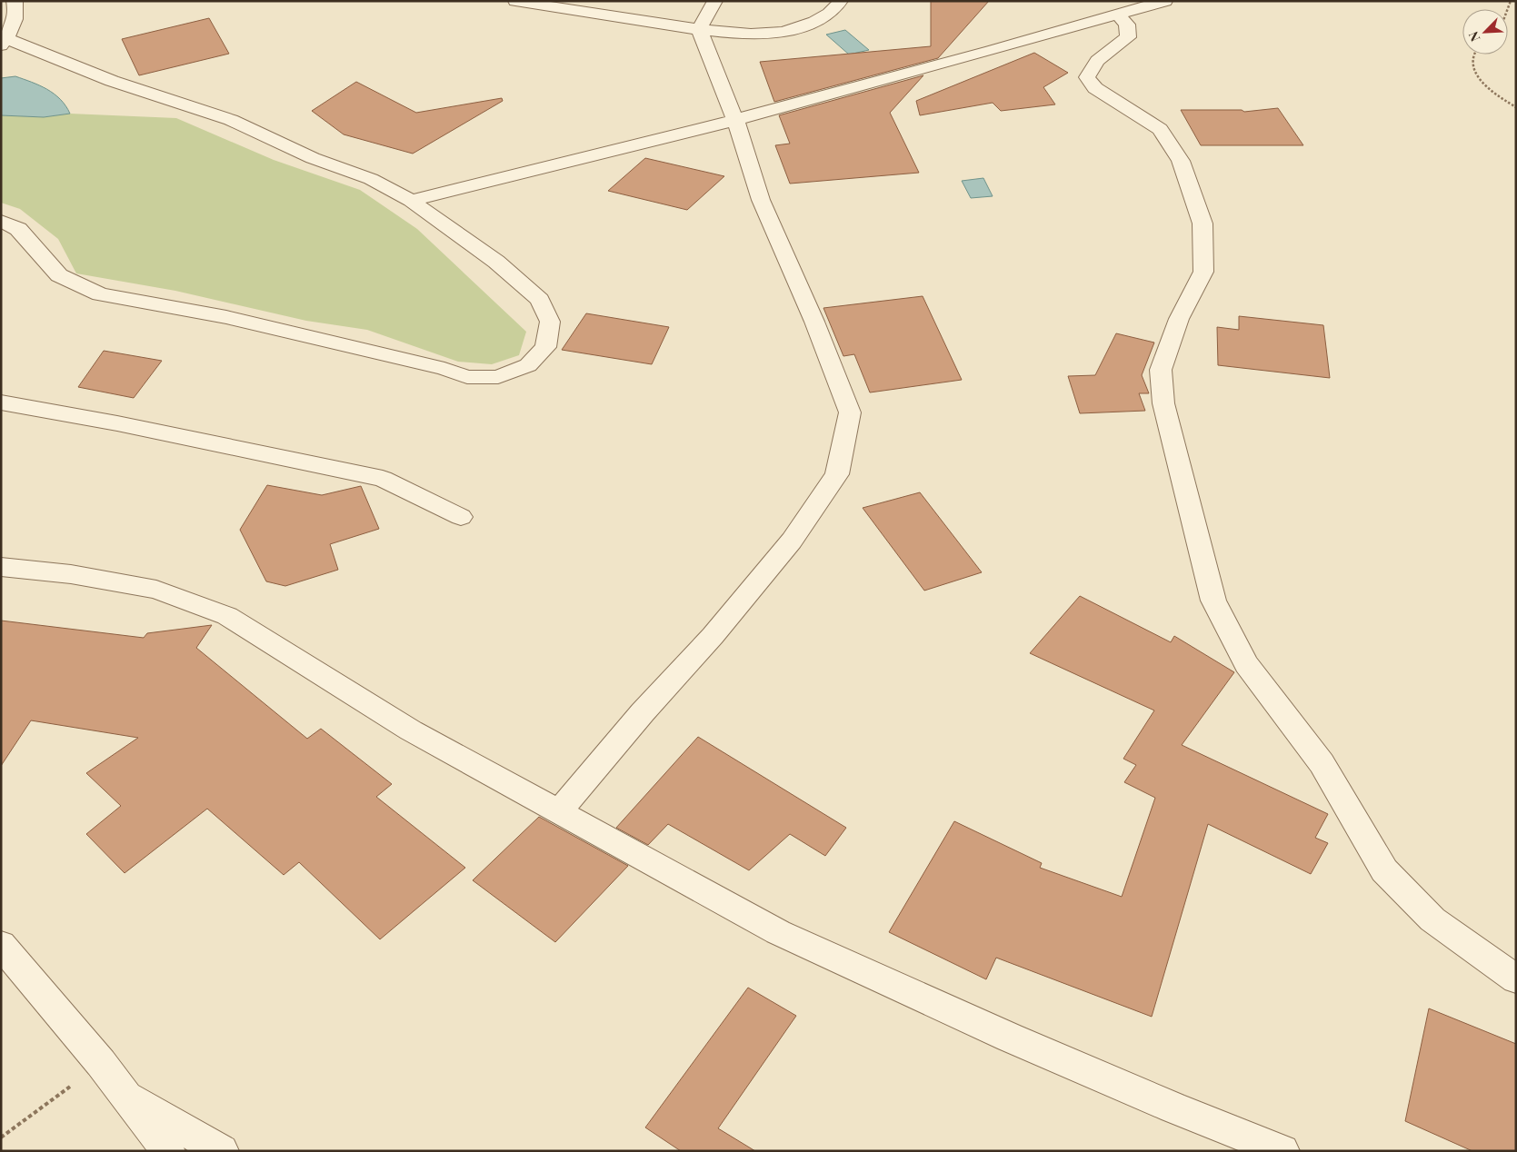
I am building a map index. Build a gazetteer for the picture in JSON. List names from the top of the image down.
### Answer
{
  "north": "bottom left"
}
